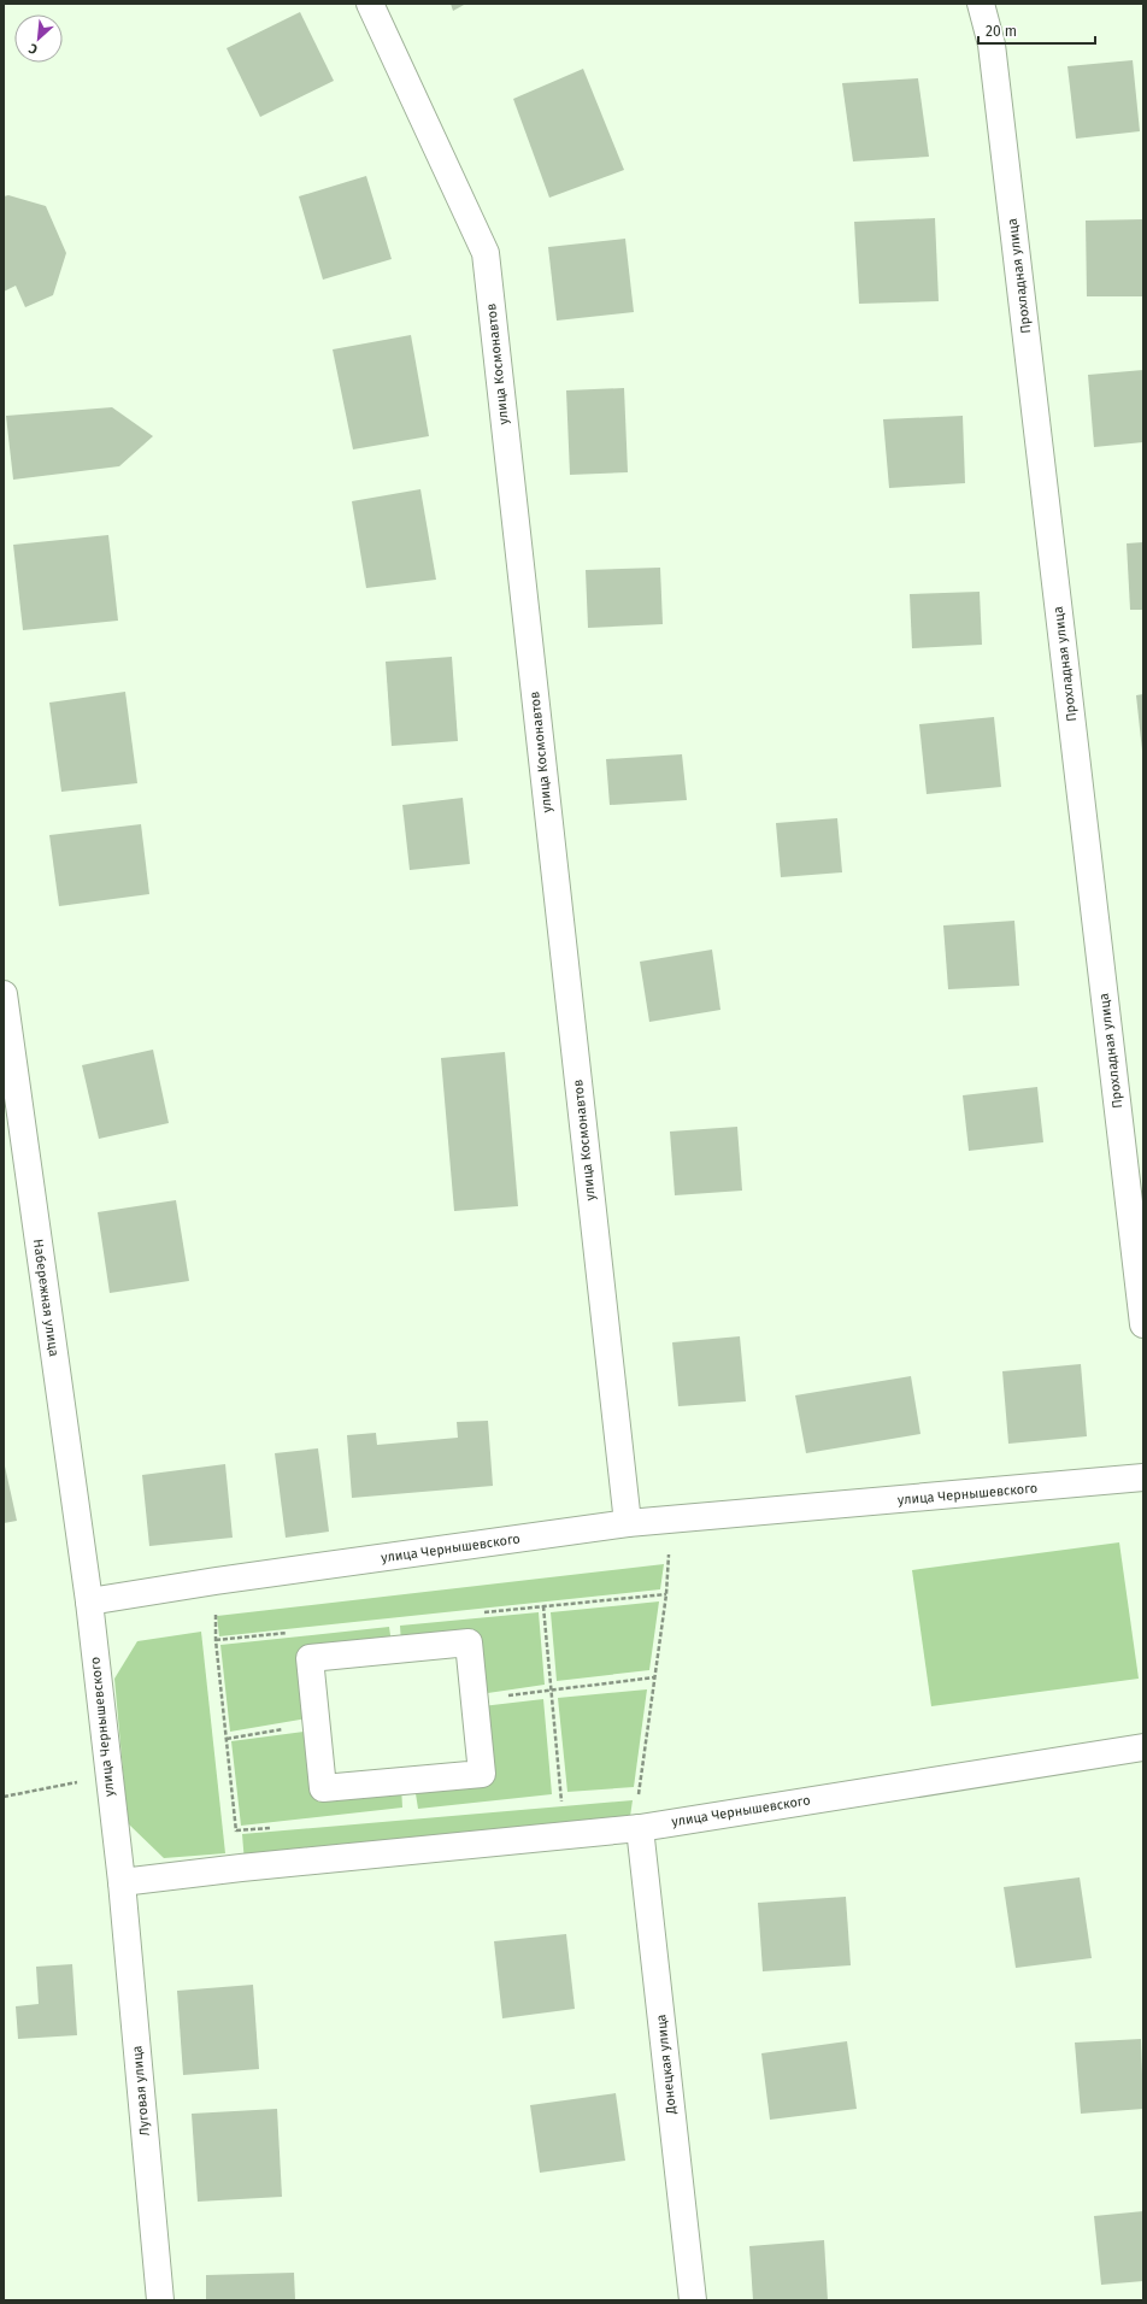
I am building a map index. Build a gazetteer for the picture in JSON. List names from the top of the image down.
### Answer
{
  "streets": {
    "street": [
      "Прохладная улица",
      "улица Космонавтов",
      "Набережная улица",
      "улица Чернышевского",
      "Донецкая улица",
      "Луговая улица"
    ]
  },
  "crossings": [
    ["улица Космонавтов", "улица Чернышевского"],
    ["Набережная улица", "улица Чернышевского"],
    ["улица Чернышевского", "Донецкая улица"],
    ["улица Чернышевского", "Луговая улица"]
  ],
  "scale_bar": "20 m",
  "north": "bottom left"
}
